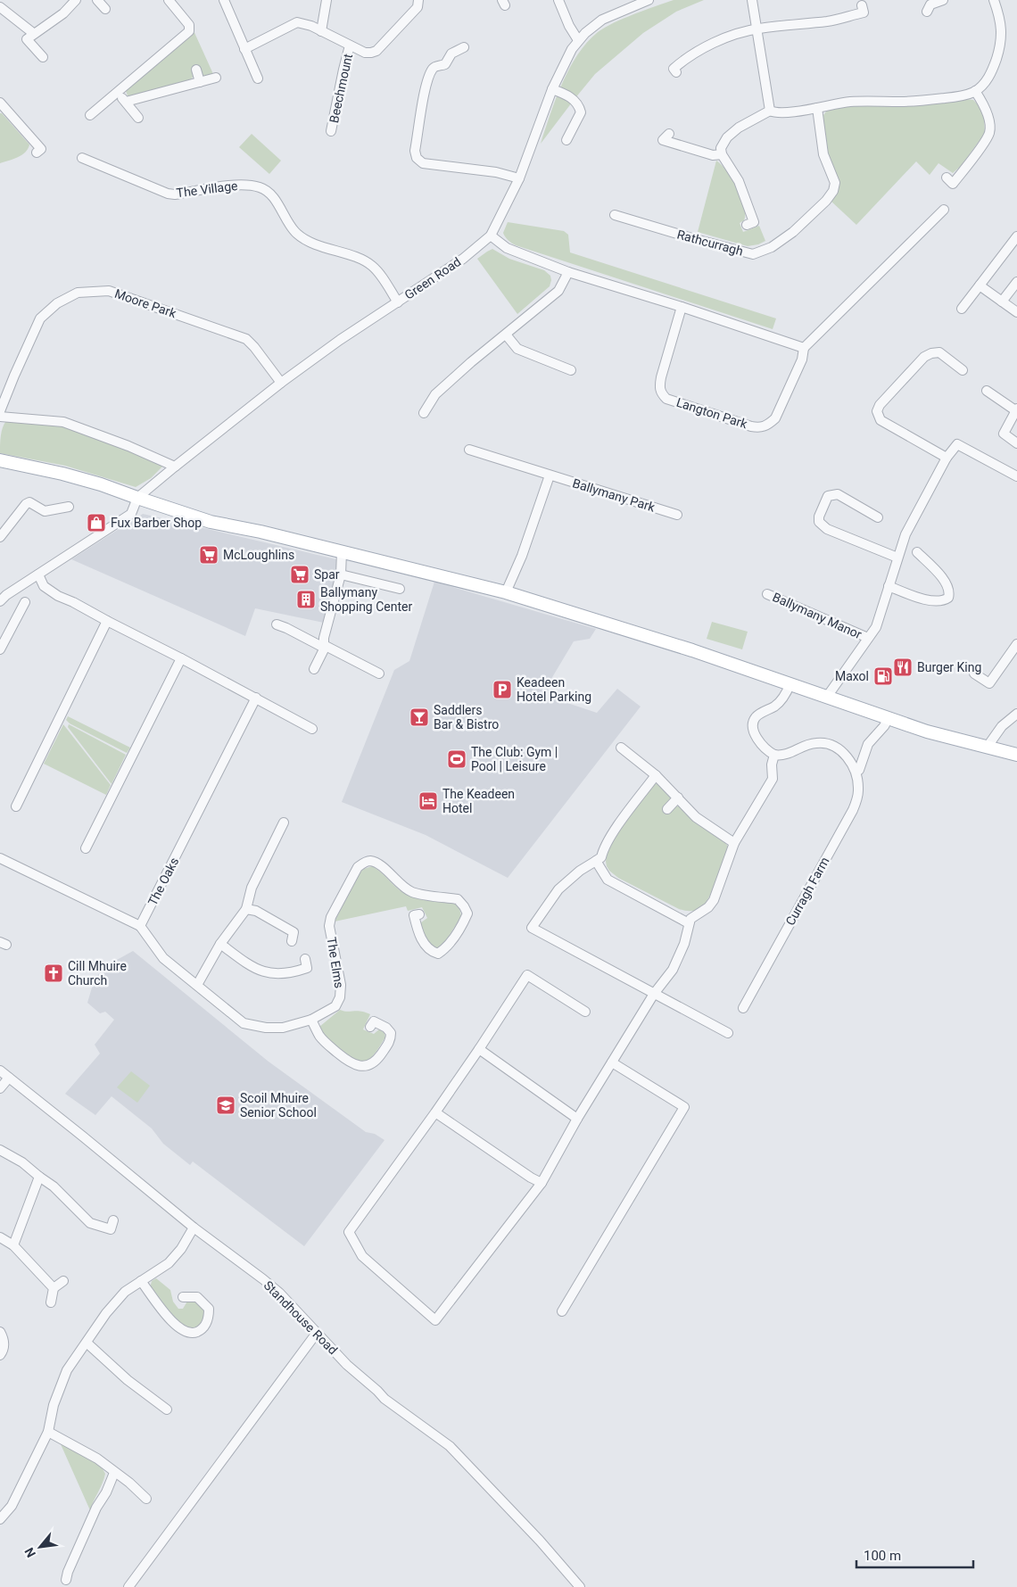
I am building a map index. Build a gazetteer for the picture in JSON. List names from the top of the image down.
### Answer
{
  "streets": {
    "street": [
      "Beechmount",
      "The Village",
      "Rathcurragh",
      "Green Road",
      "Moore Park",
      "Langton Park",
      "Ballymany Park",
      "Ballymany Manor",
      "The Oaks",
      "Curragh Farm",
      "The Elms",
      "Standhouse Road"
    ]
  },
  "crossings": [
    ["The Village", "Green Road"],
    ["Green Road", "Moore Park"],
    ["The Oaks", "The Elms"]
  ],
  "places": {
    "shop": ["Fux Barber Shop"],
    "supermarket": ["McLoughlins", "Spar"],
    "building": ["Ballymany Shopping Center"],
    "restaurant": ["Burger King"],
    "fuel station": ["Maxol"],
    "parking": ["Keadeen Hotel Parking"],
    "bar": ["Saddlers Bar & Bistro"],
    "sports": ["The Club: Gym | Pool | Leisure"],
    "hotel": ["The Keadeen Hotel"],
    "church": ["Cill Mhuire Church"],
    "school or university": ["Scoil Mhuire Senior School"]
  },
  "scale_bar": "100 m",
  "north": "bottom left"
}
